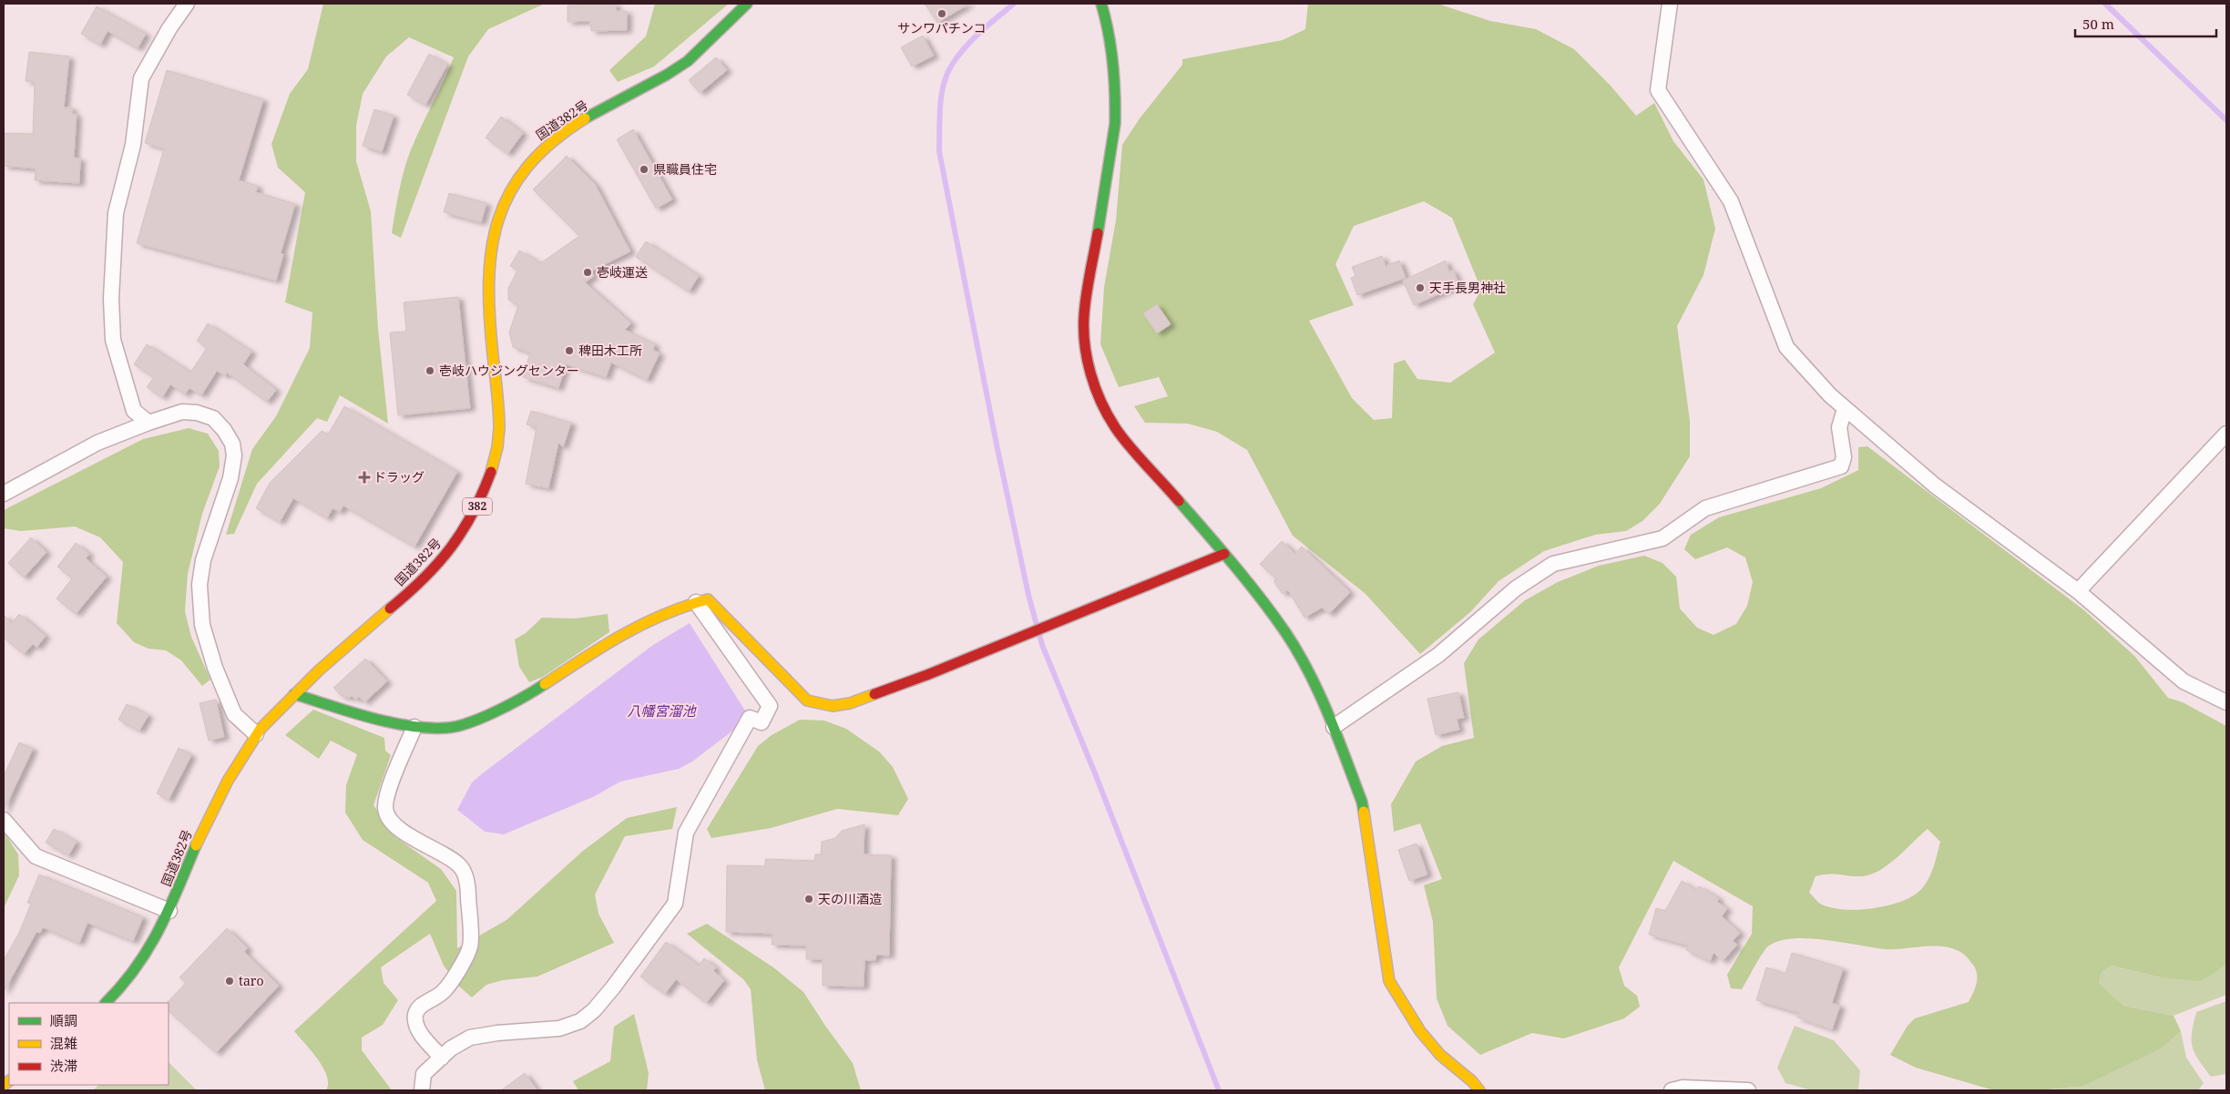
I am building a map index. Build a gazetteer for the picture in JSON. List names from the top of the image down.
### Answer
{
  "streets": {
    "main road": ["国道382号", "382"]
  },
  "water": ["八幡宮溜池"],
  "places": {
    "other": [
      "サンワパチンコ",
      "県職員住宅",
      "壱岐運送",
      "天手長男神社",
      "稗田木工所",
      "壱岐ハウジングセンター",
      "天の川酒造",
      "taro"
    ],
    "health": ["ドラッグ"]
  },
  "legend": ["順調", "混雑", "渋滞"],
  "scale_bar": "50 m"
}
